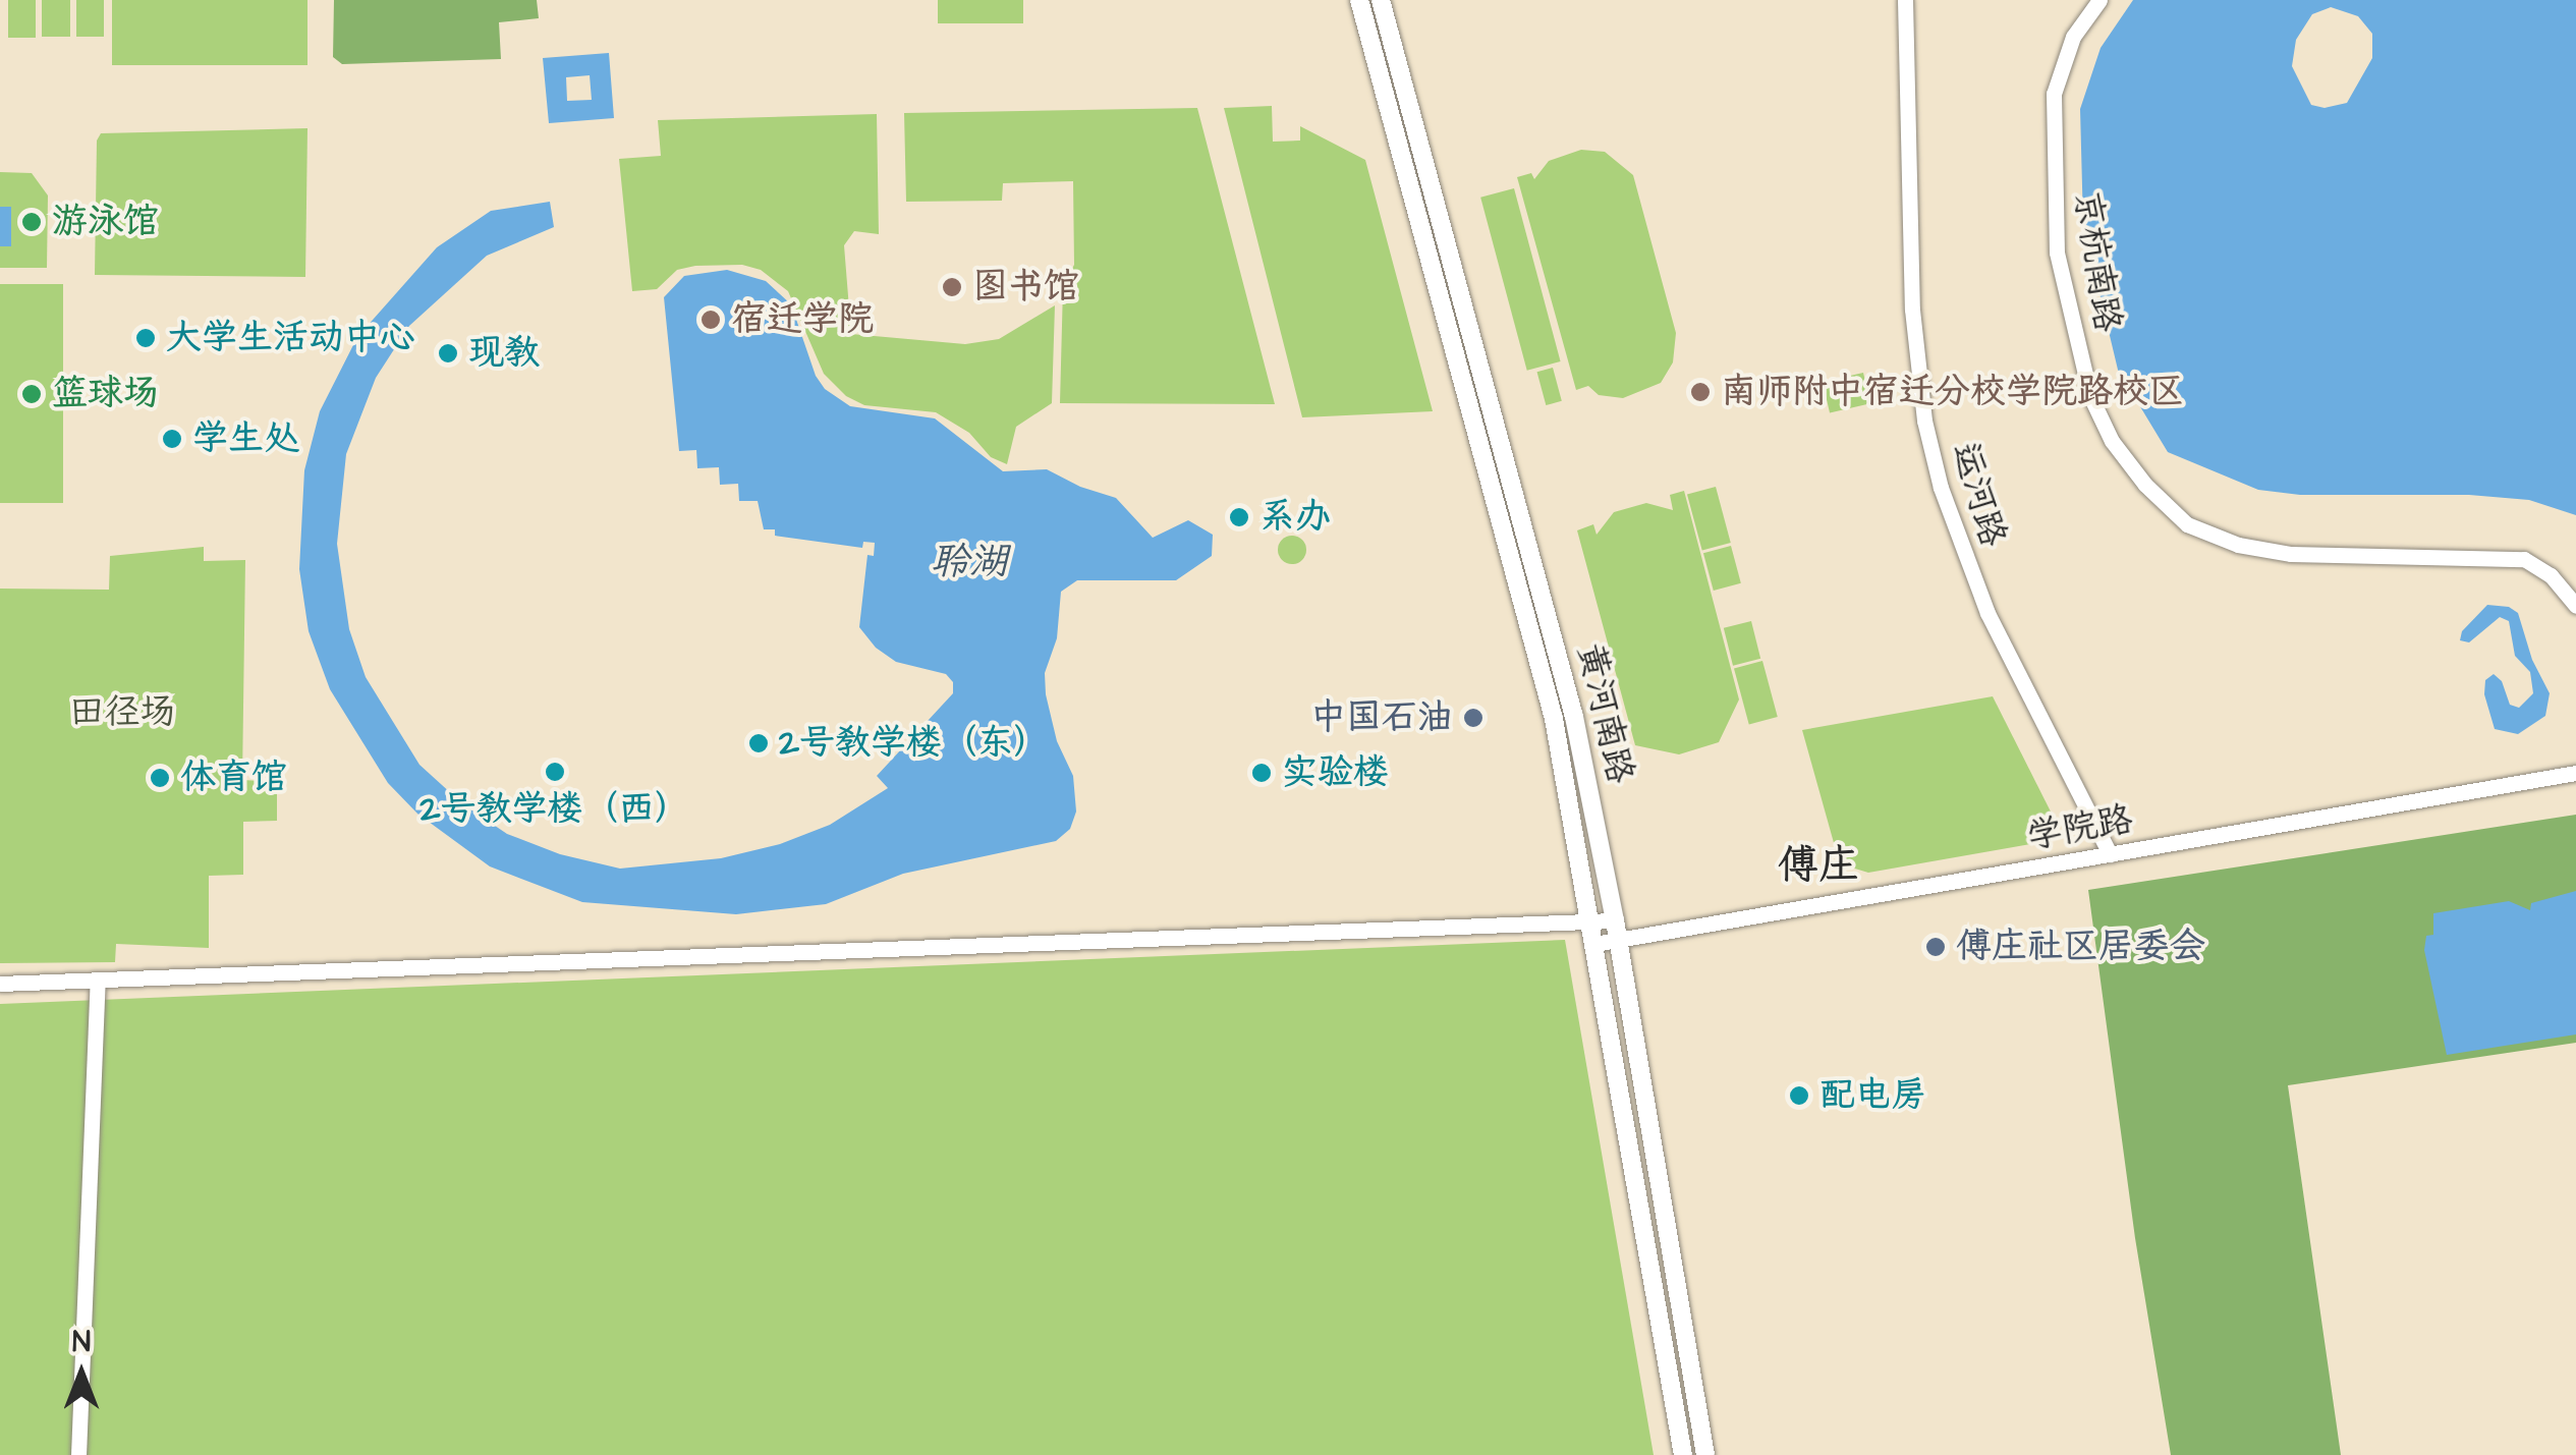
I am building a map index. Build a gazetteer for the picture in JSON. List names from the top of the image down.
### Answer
{
  "streets": {
    "main road": ["黄河南路"],
    "street": ["京杭南路", "运河路", "学院路"]
  },
  "crossings": [
    ["运河路", "学院路"],
    ["黄河南路", "学院路"]
  ],
  "districts": ["傅庄"],
  "water": ["聆湖"],
  "parks": ["田径场"],
  "places": [
    "游泳馆",
    "图书馆",
    "宿迁学院",
    "大学生活动中心",
    "现教",
    "南师附中宿迁分校学院路校区",
    "篮球场",
    "学生处",
    "系办",
    "中国石油",
    "2号教学楼（东）",
    "2号教学楼（西）",
    "实验楼",
    "体育馆",
    "傅庄社区居委会",
    "配电房"
  ],
  "north": "top"
}
